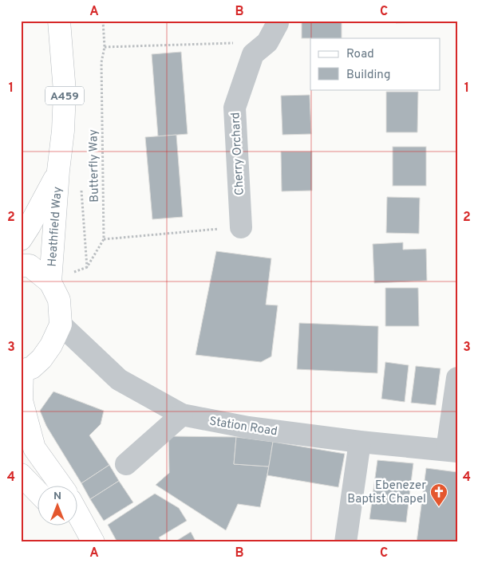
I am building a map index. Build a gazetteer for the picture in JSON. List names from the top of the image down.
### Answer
{
  "streets": {
    "main road": ["A459", "Heathfield Way"],
    "street": ["Cherry Orchard", "Station Road"],
    "path": ["Butterfly Way"]
  },
  "places": {
    "church": ["Ebenezer Baptist Chapel"]
  },
  "legend": ["Road", "Building"],
  "north": "top",
  "grid": {
    "columns": ["A", "B", "C"],
    "rows": [
      "1",
      "2",
      "3",
      "4"
    ]
  }
}
